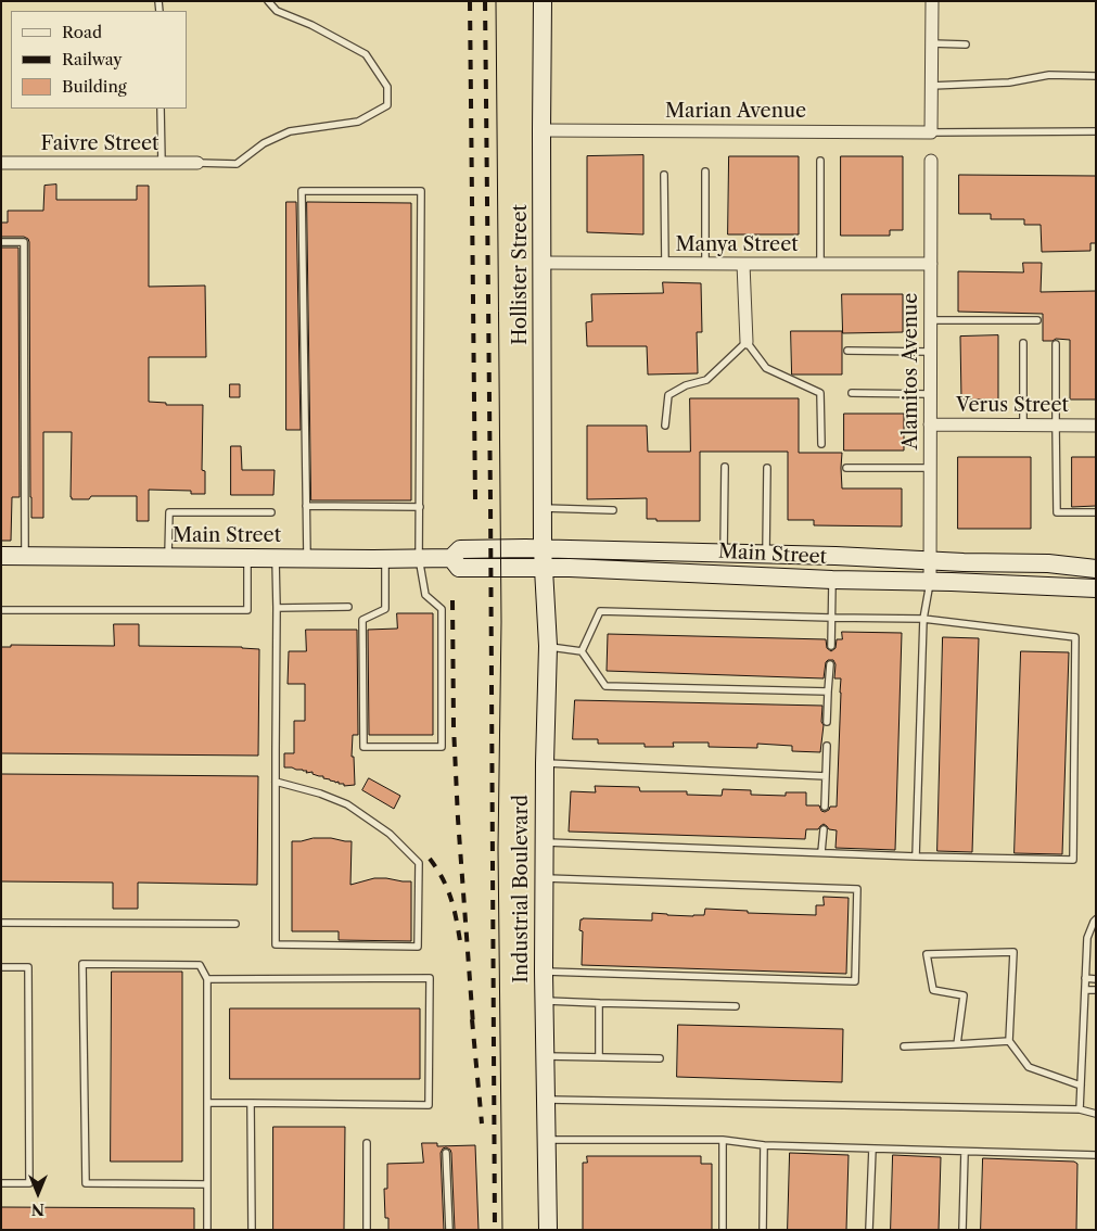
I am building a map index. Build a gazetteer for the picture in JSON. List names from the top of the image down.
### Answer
{
  "streets": {
    "main road": ["Hollister Street", "Main Street", "Industrial Boulevard"],
    "street": [
      "Marian Avenue",
      "Faivre Street",
      "Manya Street",
      "Alamitos Avenue",
      "Verus Street"
    ]
  },
  "crossings": [
    ["Marian Avenue", "Hollister Street"],
    ["Manya Street", "Hollister Street"],
    ["Manya Street", "Alamitos Avenue"],
    ["Hollister Street", "Main Street"],
    ["Hollister Street", "Industrial Boulevard"],
    ["Alamitos Avenue", "Verus Street"],
    ["Alamitos Avenue", "Main Street"],
    ["Main Street", "Industrial Boulevard"]
  ],
  "legend": ["Road", "Railway", "Building"],
  "north": "bottom"
}
